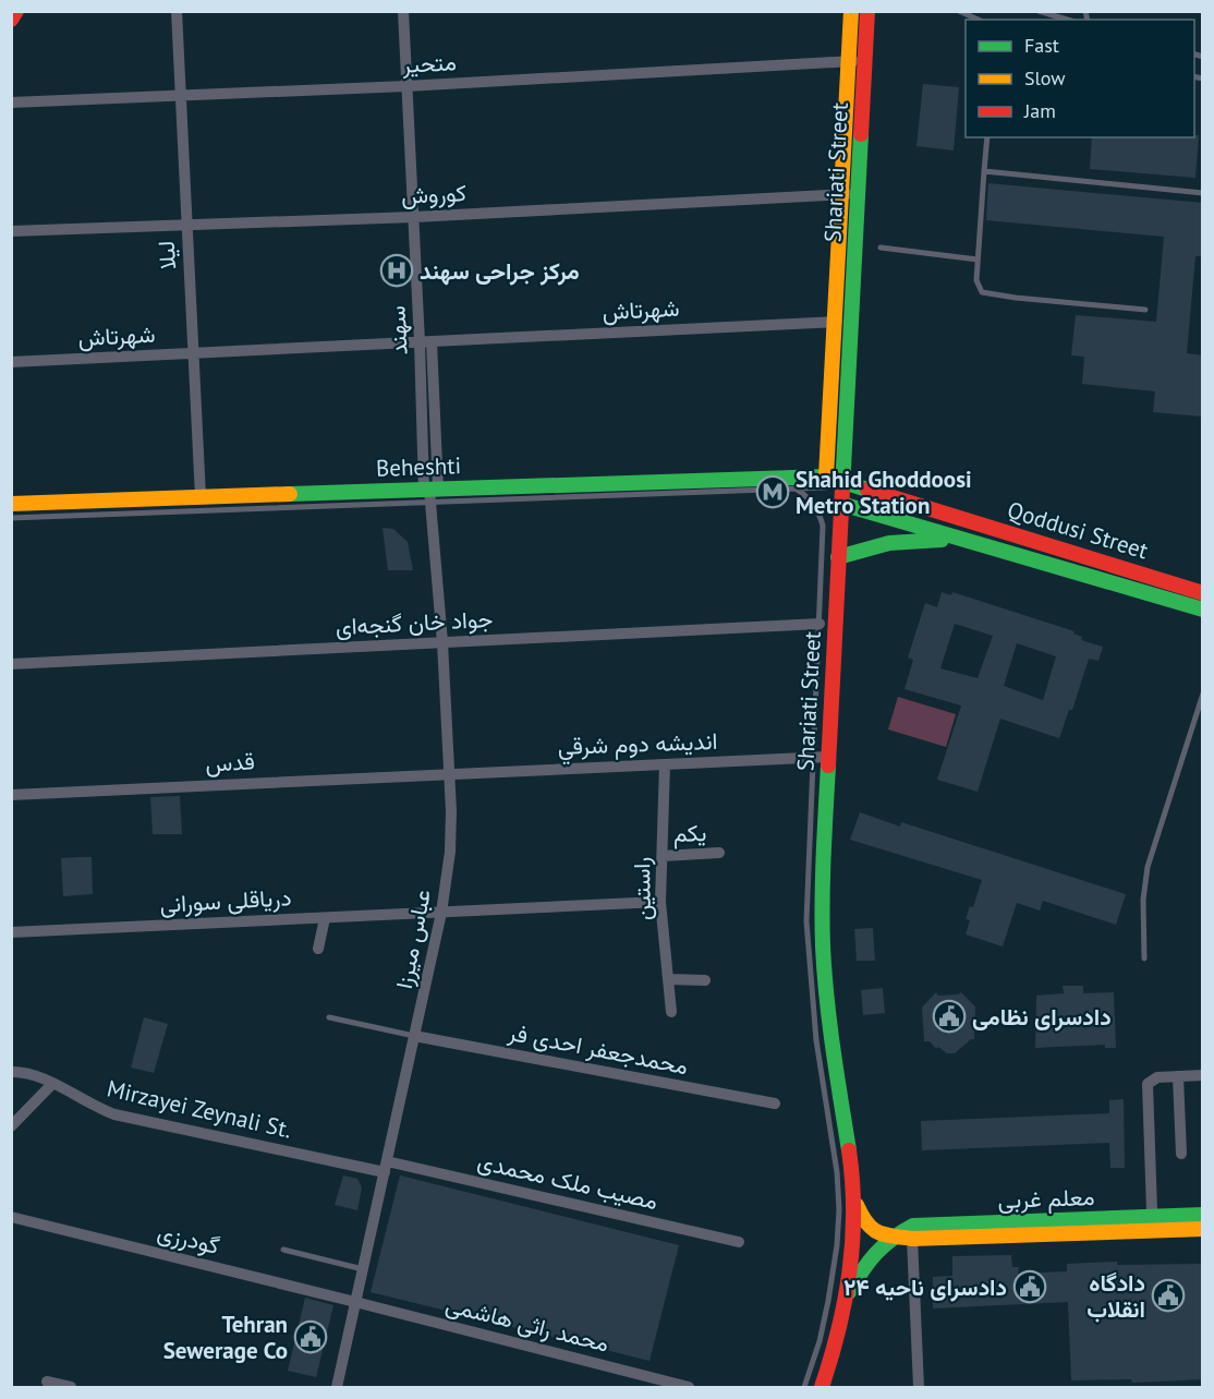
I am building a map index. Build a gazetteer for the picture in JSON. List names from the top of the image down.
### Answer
{
  "streets": {
    "main road": [
      "Shariati Street",
      "Beheshti",
      "Qoddusi Street",
      "معلم غربی"
    ],
    "street": [
      "متحیر",
      "کوروش",
      "لیلا",
      "شهرتاش",
      "سهند",
      "جواد خان گنجه‌ای",
      "انديشه دوم شرقي",
      "قدس",
      "یکم",
      "راستین",
      "دریاقلی سورانی",
      "عباس میرزا",
      "محمدجعفر احدی فر",
      "Mirzayei Zeynali St.",
      "مصیب ملک محمدی",
      "گودرزی",
      "محمد راثی هاشمی"
    ]
  },
  "crossings": [
    ["متحیر", "Shariati Street"],
    ["متحیر", "لیلا"],
    ["متحیر", "سهند"],
    ["Shariati Street", "کوروش"],
    ["Shariati Street", "شهرتاش"],
    ["Shariati Street", "Beheshti"],
    ["Shariati Street", "Qoddusi Street"],
    ["Shariati Street", "انديشه دوم شرقي"],
    ["کوروش", "لیلا"],
    ["کوروش", "سهند"],
    ["لیلا", "شهرتاش"],
    ["لیلا", "Beheshti"],
    ["شهرتاش", "سهند"],
    ["سهند", "Beheshti"],
    ["سهند", "عباس میرزا"],
    ["Beheshti", "Qoddusi Street"],
    ["Beheshti", "عباس میرزا"],
    ["جواد خان گنجه‌ای", "عباس میرزا"],
    ["انديشه دوم شرقي", "قدس"],
    ["انديشه دوم شرقي", "راستین"],
    ["انديشه دوم شرقي", "عباس میرزا"],
    ["قدس", "عباس میرزا"],
    ["یکم", "راستین"],
    ["راستین", "دریاقلی سورانی"],
    ["دریاقلی سورانی", "عباس میرزا"],
    ["عباس میرزا", "محمدجعفر احدی فر"],
    ["عباس میرزا", "Mirzayei Zeynali St."],
    ["عباس میرزا", "مصیب ملک محمدی"],
    ["عباس میرزا", "گودرزی"],
    ["عباس میرزا", "محمد راثی هاشمی"],
    ["Mirzayei Zeynali St.", "مصیب ملک محمدی"],
    ["گودرزی", "محمد راثی هاشمی"]
  ],
  "places": {
    "hospital": ["مرکز جراحی سهند"],
    "metro station": ["Shahid Ghoddoosi Metro Station"],
    "public building": [
      "دادسرای نظامی",
      "دادسرای ناحیه ۲۴",
      "دادگاه انقلاب",
      "Tehran Sewerage Co"
    ]
  },
  "legend": ["Fast", "Slow", "Jam"]
}
